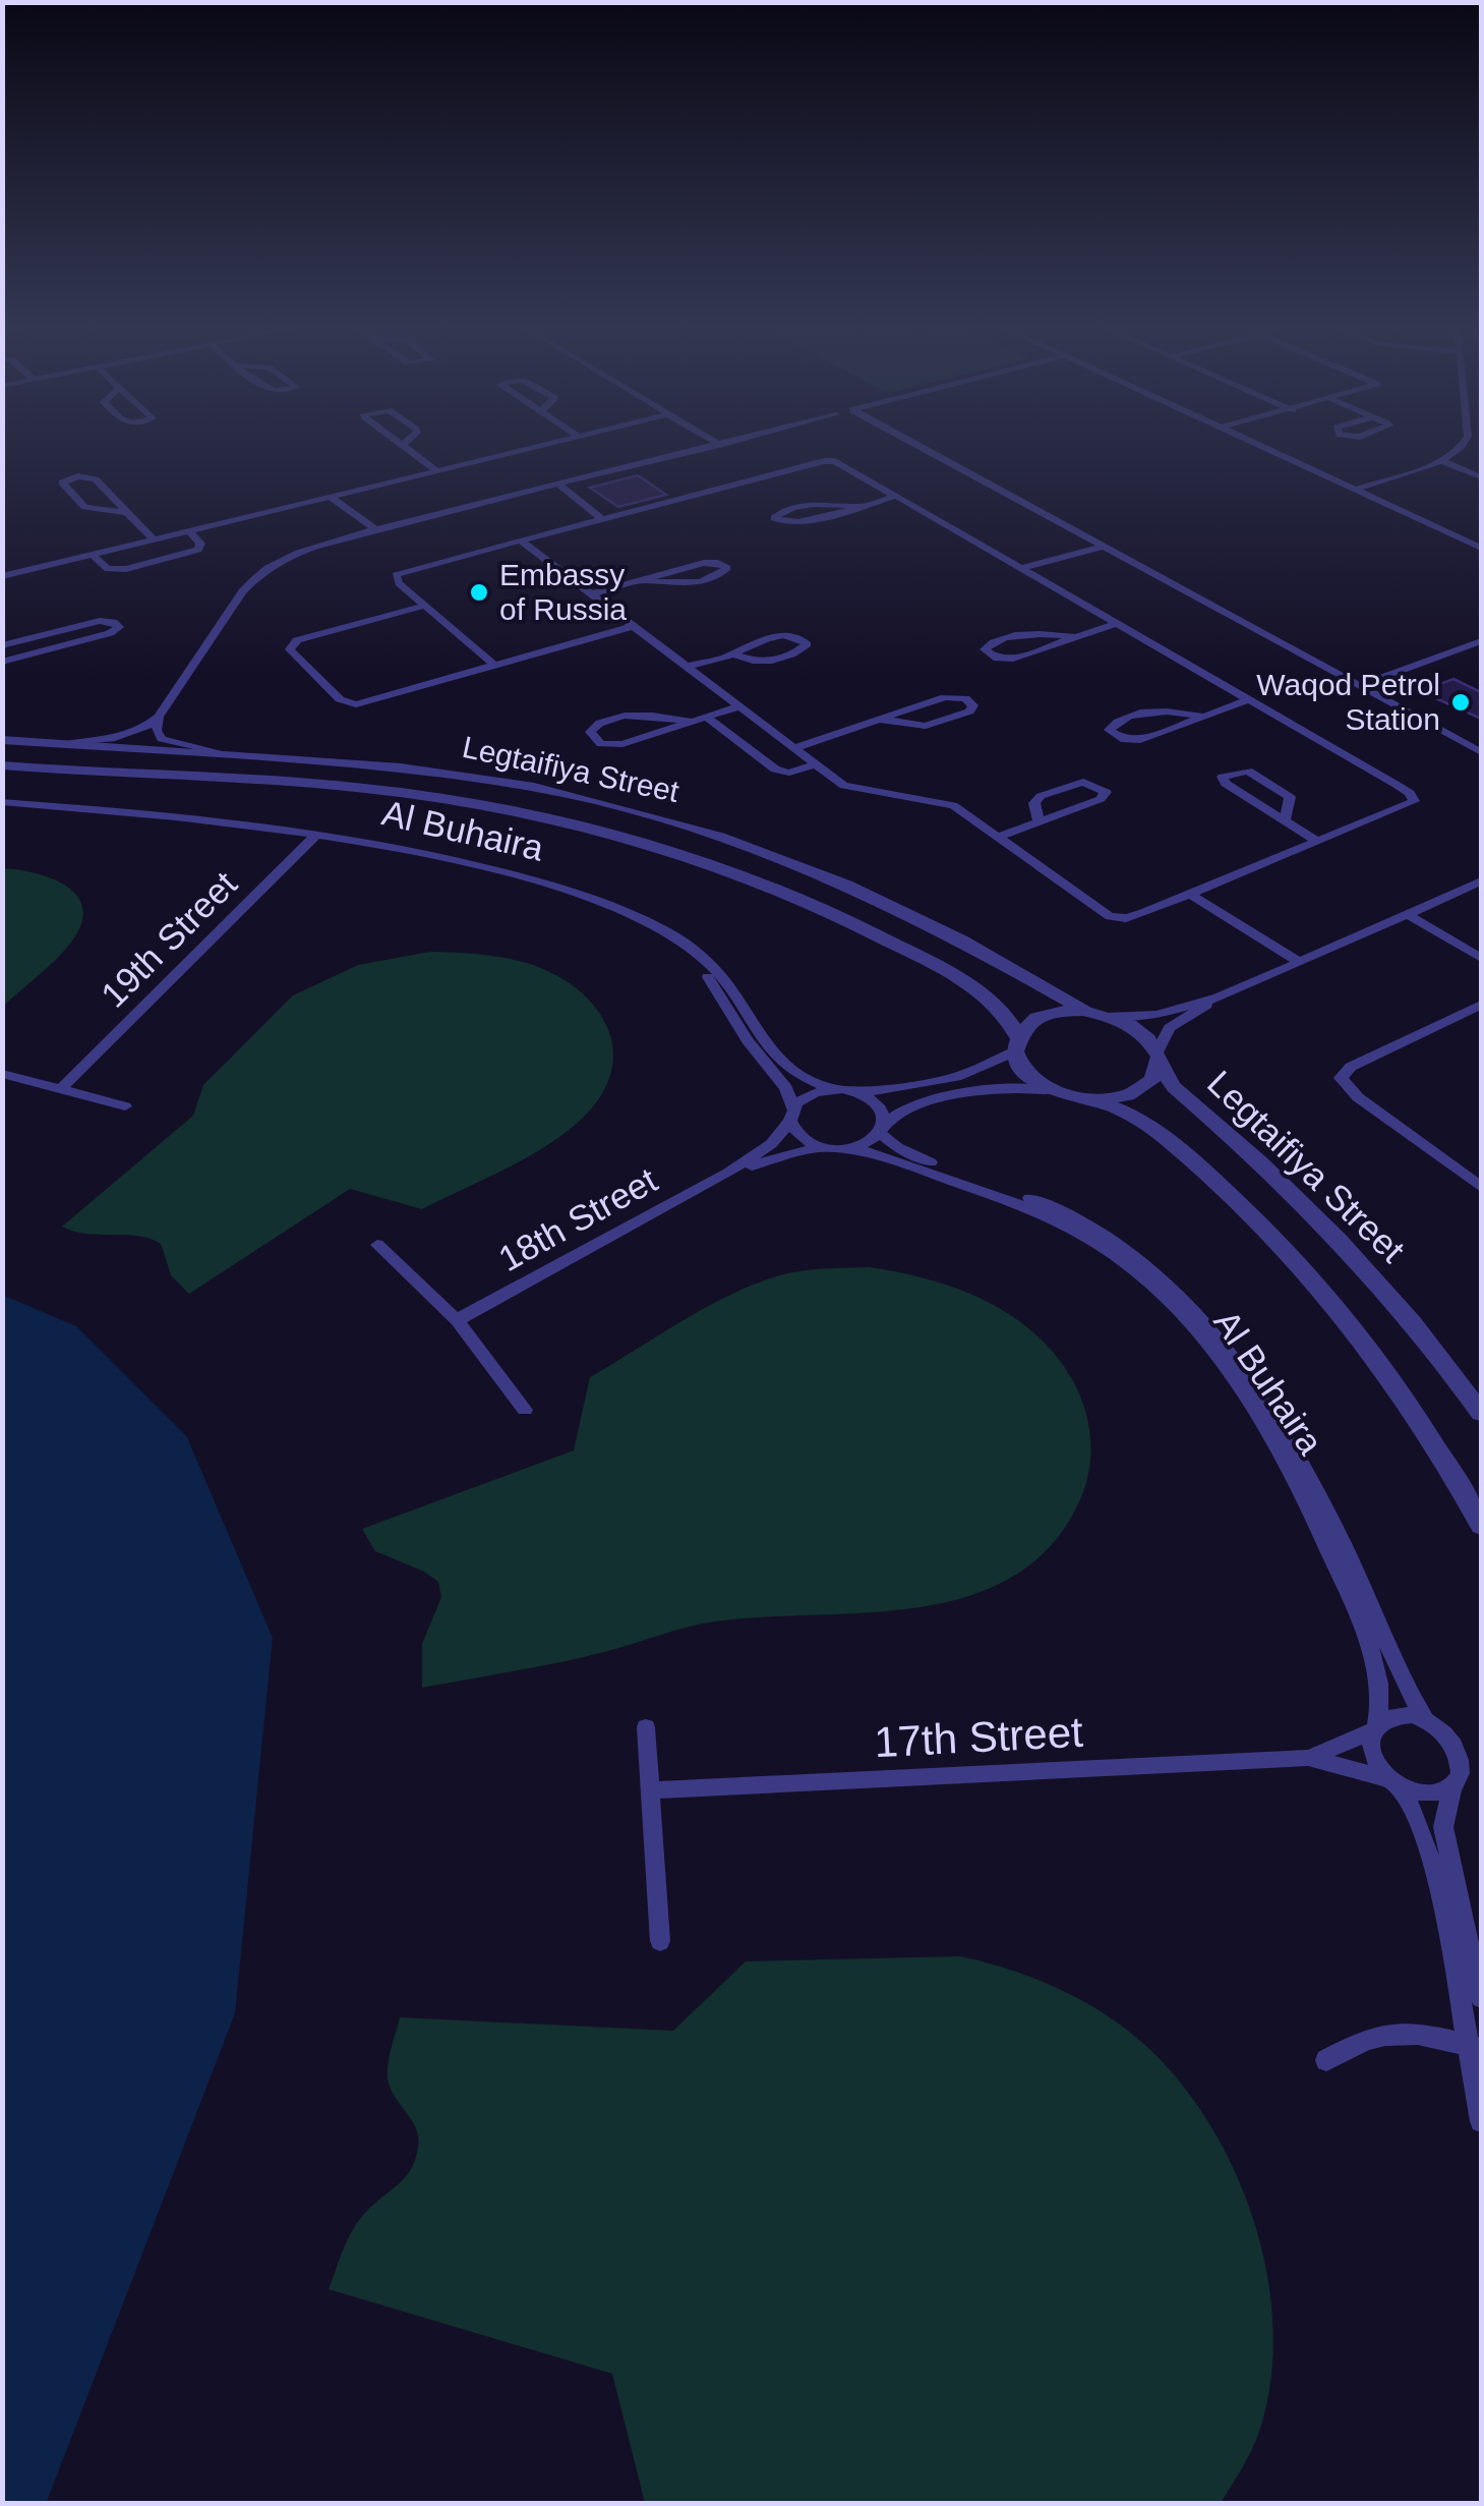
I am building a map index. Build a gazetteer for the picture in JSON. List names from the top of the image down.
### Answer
{
  "streets": {
    "street": [
      "Legtaifiya Street",
      "Al Buhaira",
      "19th Street",
      "18th Street",
      "17th Street"
    ]
  },
  "crossings": [
    ["Al Buhaira", "19th Street"],
    ["Al Buhaira", "18th Street"],
    ["Al Buhaira", "17th Street"]
  ],
  "places": ["Embassy of Russia", "Waqod Petrol Station"]
}
